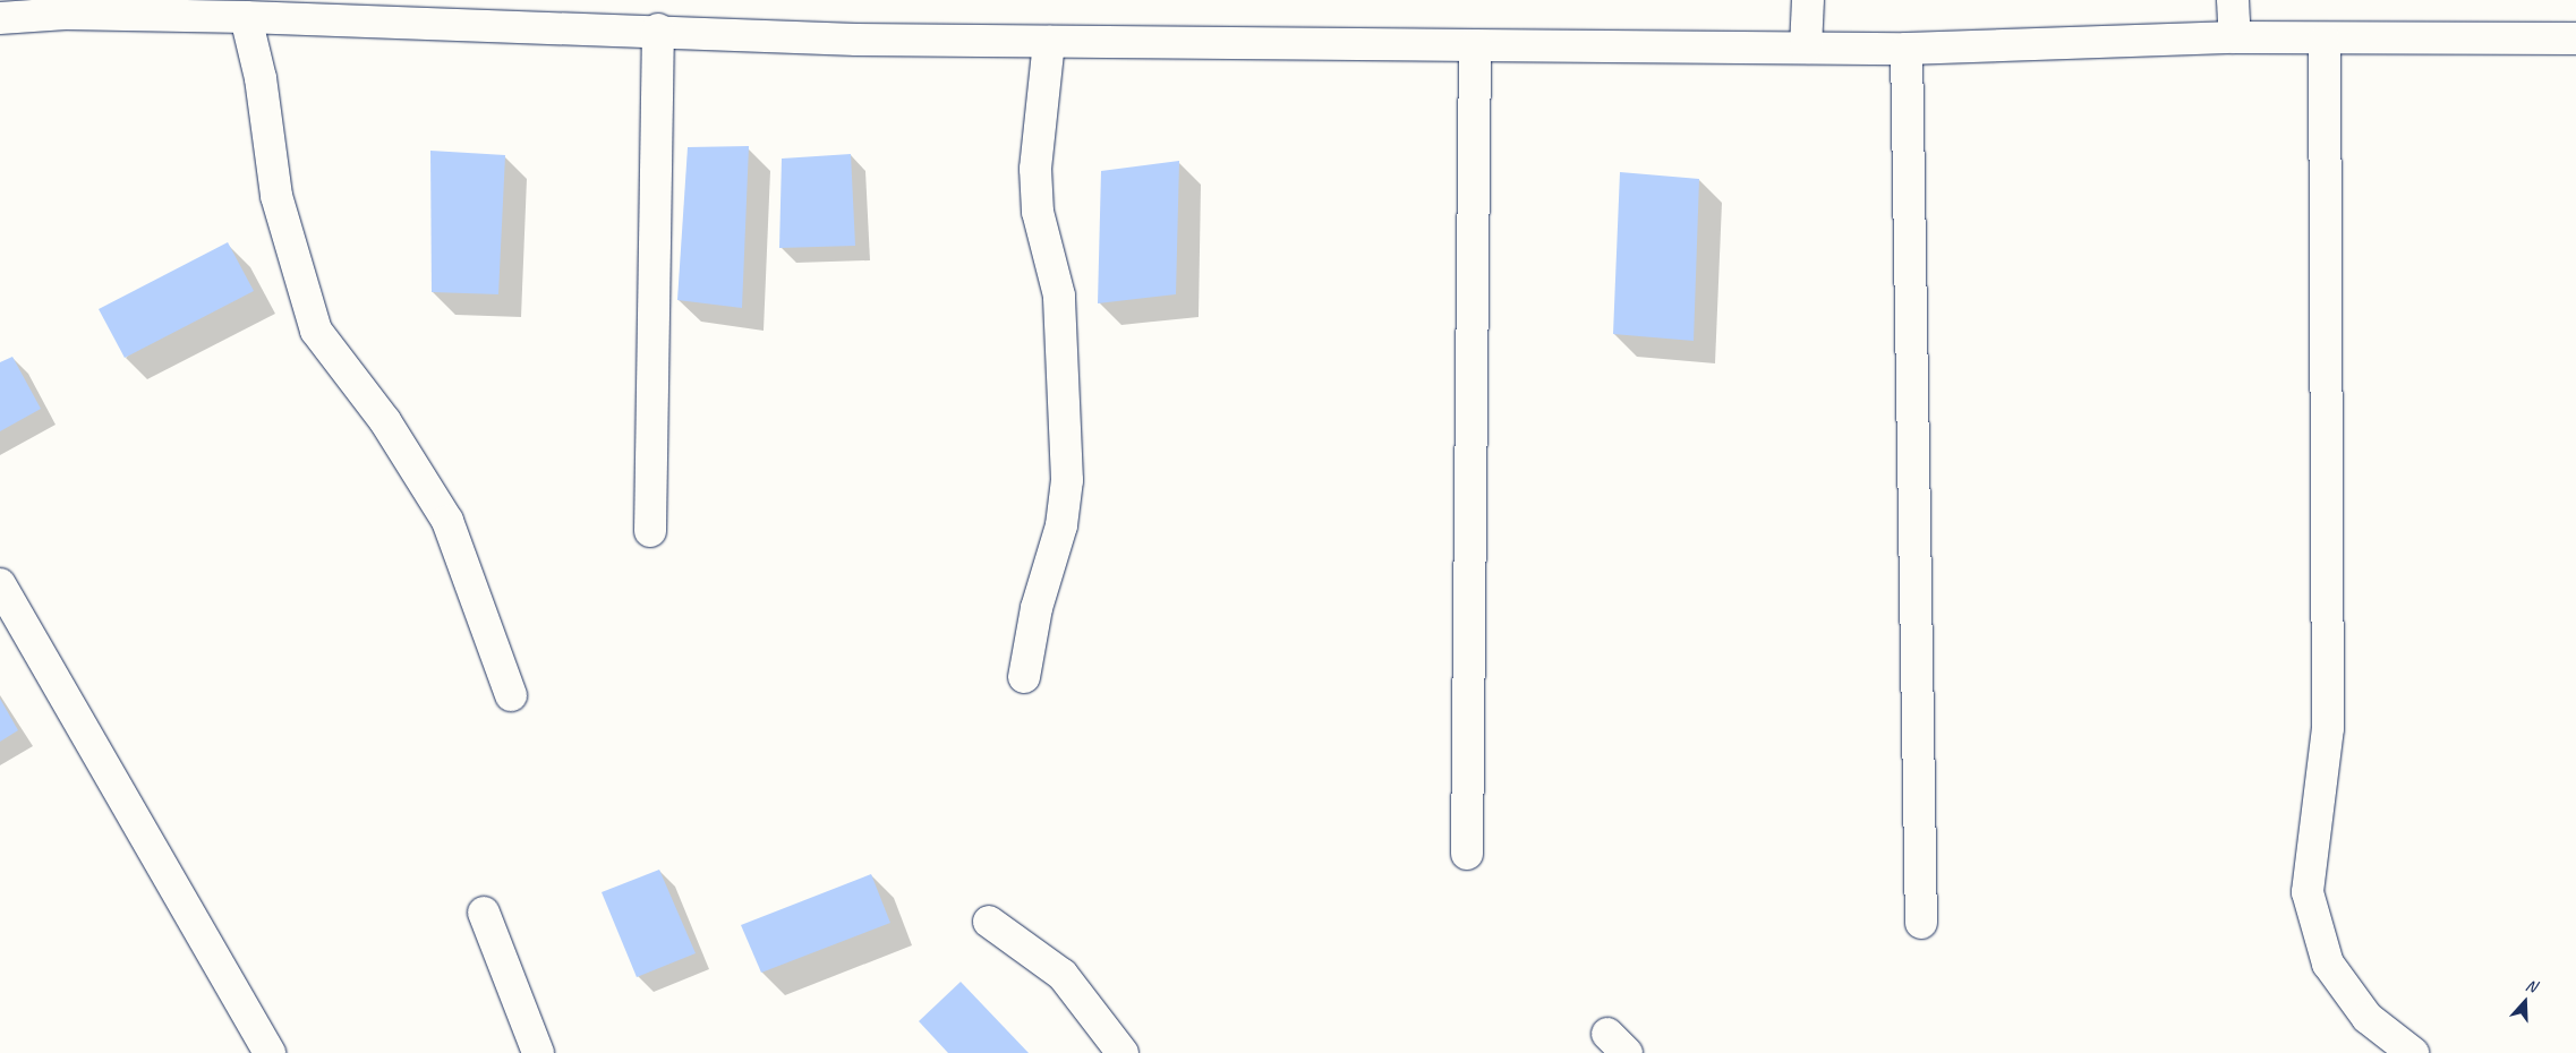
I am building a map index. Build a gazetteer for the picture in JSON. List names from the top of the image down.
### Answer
{
  "north": "top"
}
